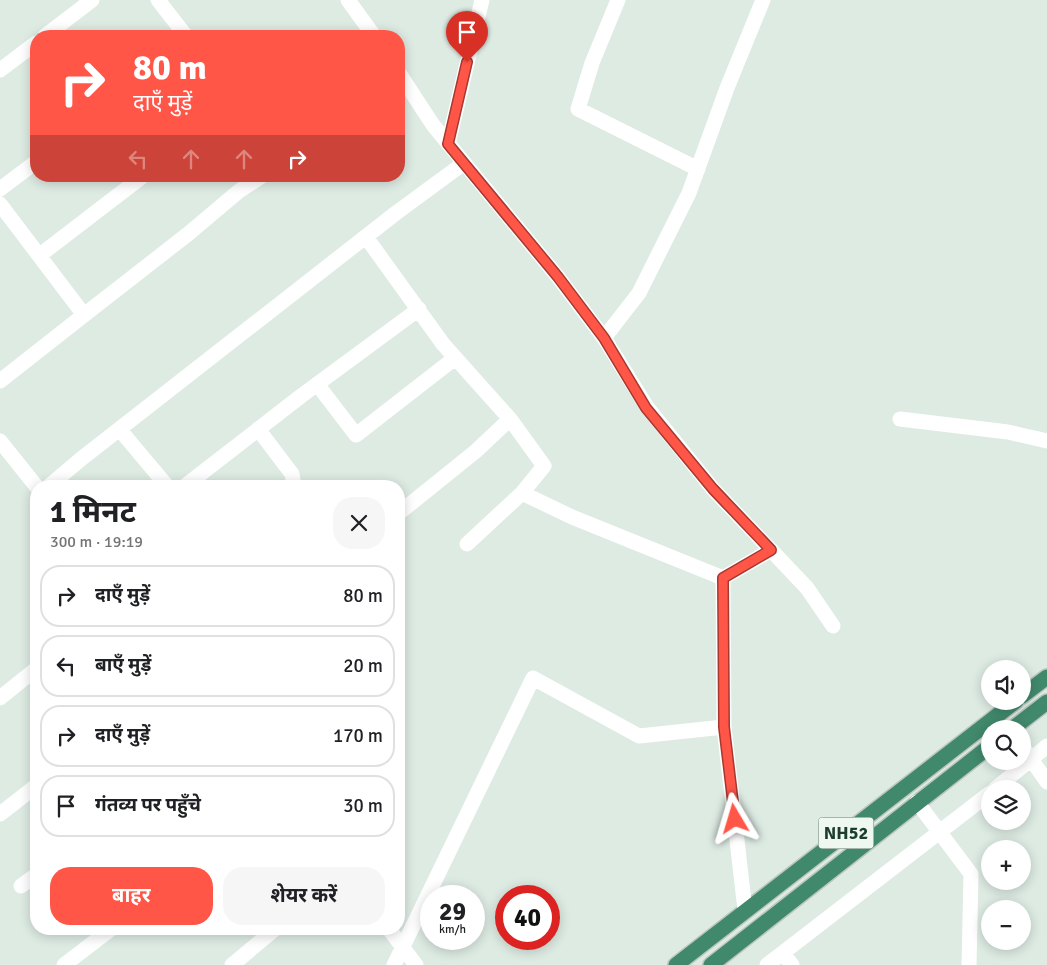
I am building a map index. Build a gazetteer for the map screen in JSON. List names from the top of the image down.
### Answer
{
  "streets": {
    "highway": ["NH52"]
  },
  "page": {
    "turn": ["80 m", "दाएँ मुड़ें"],
    "heading": ["1 मिनट", "300 m · 19:19"],
    "list": [
      {
        "name": "दाएँ मुड़ें",
        "value": "80 m"
      },
      {
        "name": "बाएँ मुड़ें",
        "value": "20 m"
      },
      {
        "name": "दाएँ मुड़ें",
        "value": "170 m"
      },
      {
        "name": "गंतव्य पर पहुँचे",
        "value": "30 m"
      }
    ],
    "map_buttons": ["+", "−"],
    "buttons": ["बाहर", "शेयर करें"],
    "speed": "29 km/h",
    "limit": "40"
  }
}
